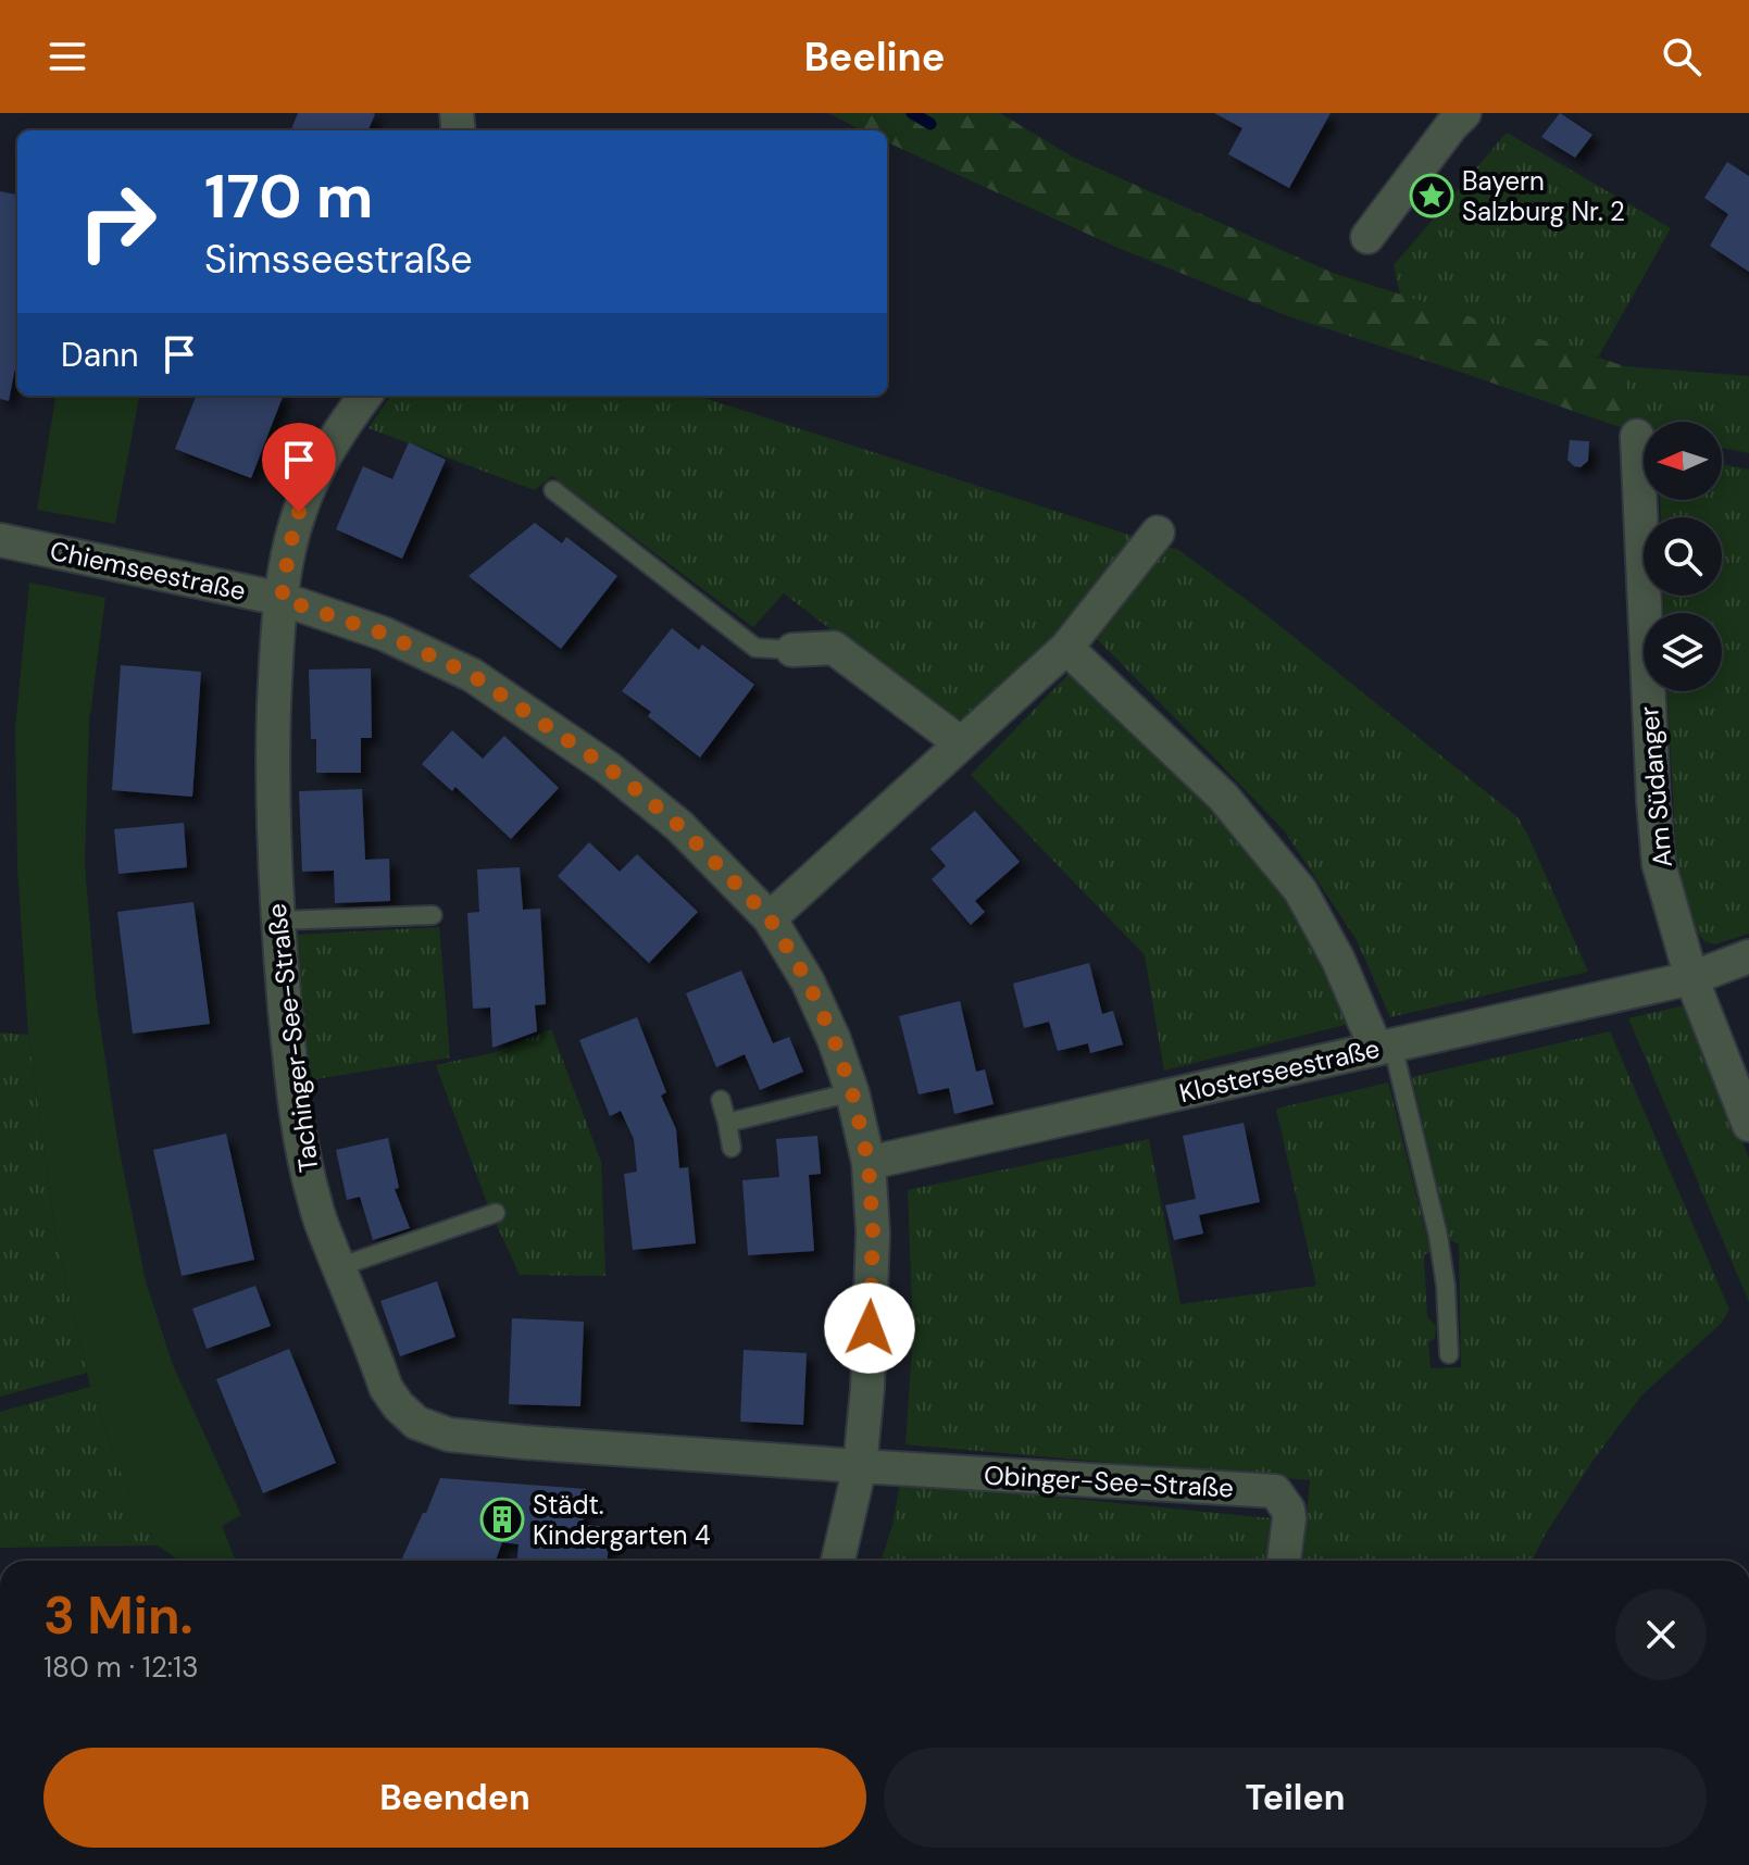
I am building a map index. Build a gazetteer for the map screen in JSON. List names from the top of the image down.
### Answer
{
  "streets": {
    "street": [
      "Chiemseestraße",
      "Am Südanger",
      "Tachinger-See-Straße",
      "Klosterseestraße",
      "Obinger-See-Straße"
    ]
  },
  "crossings": [
    ["Chiemseestraße", "Tachinger-See-Straße"],
    ["Chiemseestraße", "Klosterseestraße"],
    ["Chiemseestraße", "Obinger-See-Straße"],
    ["Am Südanger", "Klosterseestraße"],
    ["Tachinger-See-Straße", "Obinger-See-Straße"]
  ],
  "places": {
    "place": ["Bayern Salzburg Nr. 2"],
    "building": ["Städt. Kindergarten 4"]
  },
  "north": "left",
  "page": {
    "header": "Beeline",
    "turn": ["170 m", "Simsseestraße"],
    "then": "Dann",
    "heading": ["3 Min.", "180 m · 12:13"],
    "buttons": ["Beenden", "Teilen"]
  }
}
